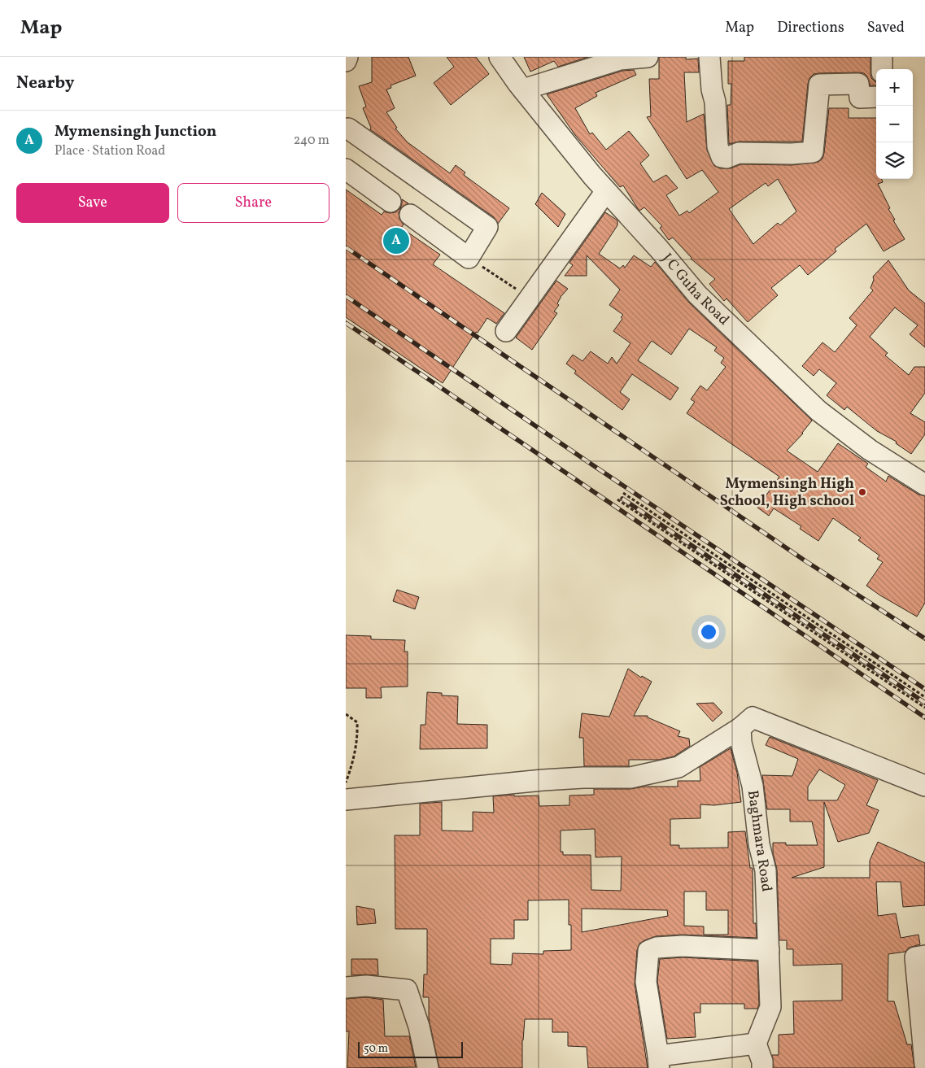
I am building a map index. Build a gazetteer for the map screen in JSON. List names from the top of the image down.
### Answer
{
  "streets": {
    "street": ["J C Guha Road", "Baghmara Road"]
  },
  "places": ["Mymensingh High School, High school"],
  "scale_bar": "50 m",
  "page": {
    "header": "Map",
    "nav": ["Map", "Directions", "Saved"],
    "heading": "Nearby",
    "map_buttons": ["+", "−"],
    "list": [
      {
        "mark": "A",
        "name": "Mymensingh Junction",
        "note": "Place · Station Road",
        "value": "240 m"
      }
    ],
    "buttons": ["Save", "Share"],
    "pins": "A",
    "scale": "50 m"
  }
}
